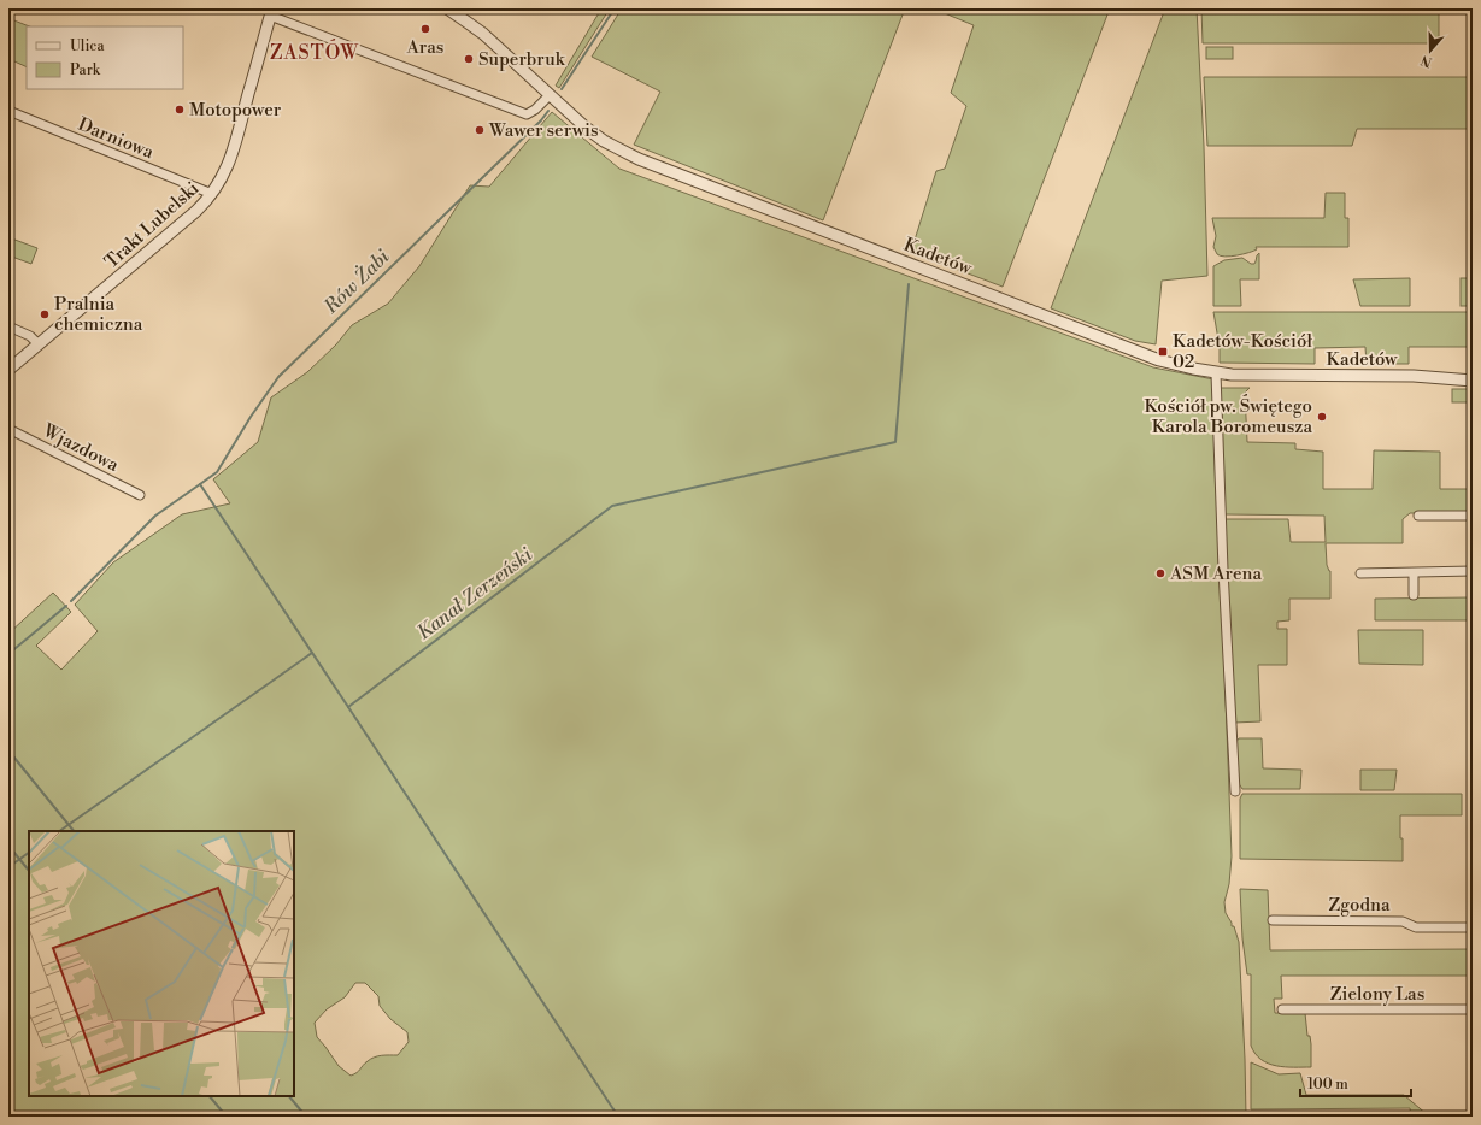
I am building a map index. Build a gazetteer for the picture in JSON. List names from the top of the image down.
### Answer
{
  "streets": {
    "street": [
      "Darniowa",
      "Trakt Lubelski",
      "Kadetów",
      "Wjazdowa",
      "Zgodna",
      "Zielony Las"
    ]
  },
  "crossings": [
    ["Darniowa", "Trakt Lubelski"]
  ],
  "districts": ["ZASTÓW"],
  "water": ["Rów Żabi", "Kanał Zerzeński"],
  "places": {
    "other": [
      "Aras",
      "Superbruk",
      "Motopower",
      "Wawer serwis",
      "Pralnia chemiczna",
      "Kościół pw. Świętego Karola Boromeusza",
      "ASM Arena"
    ],
    "transit": ["Kadetów-Kościół 02"]
  },
  "legend": ["Ulica", "Park"],
  "scale_bar": "100 m",
  "north": "bottom"
}
